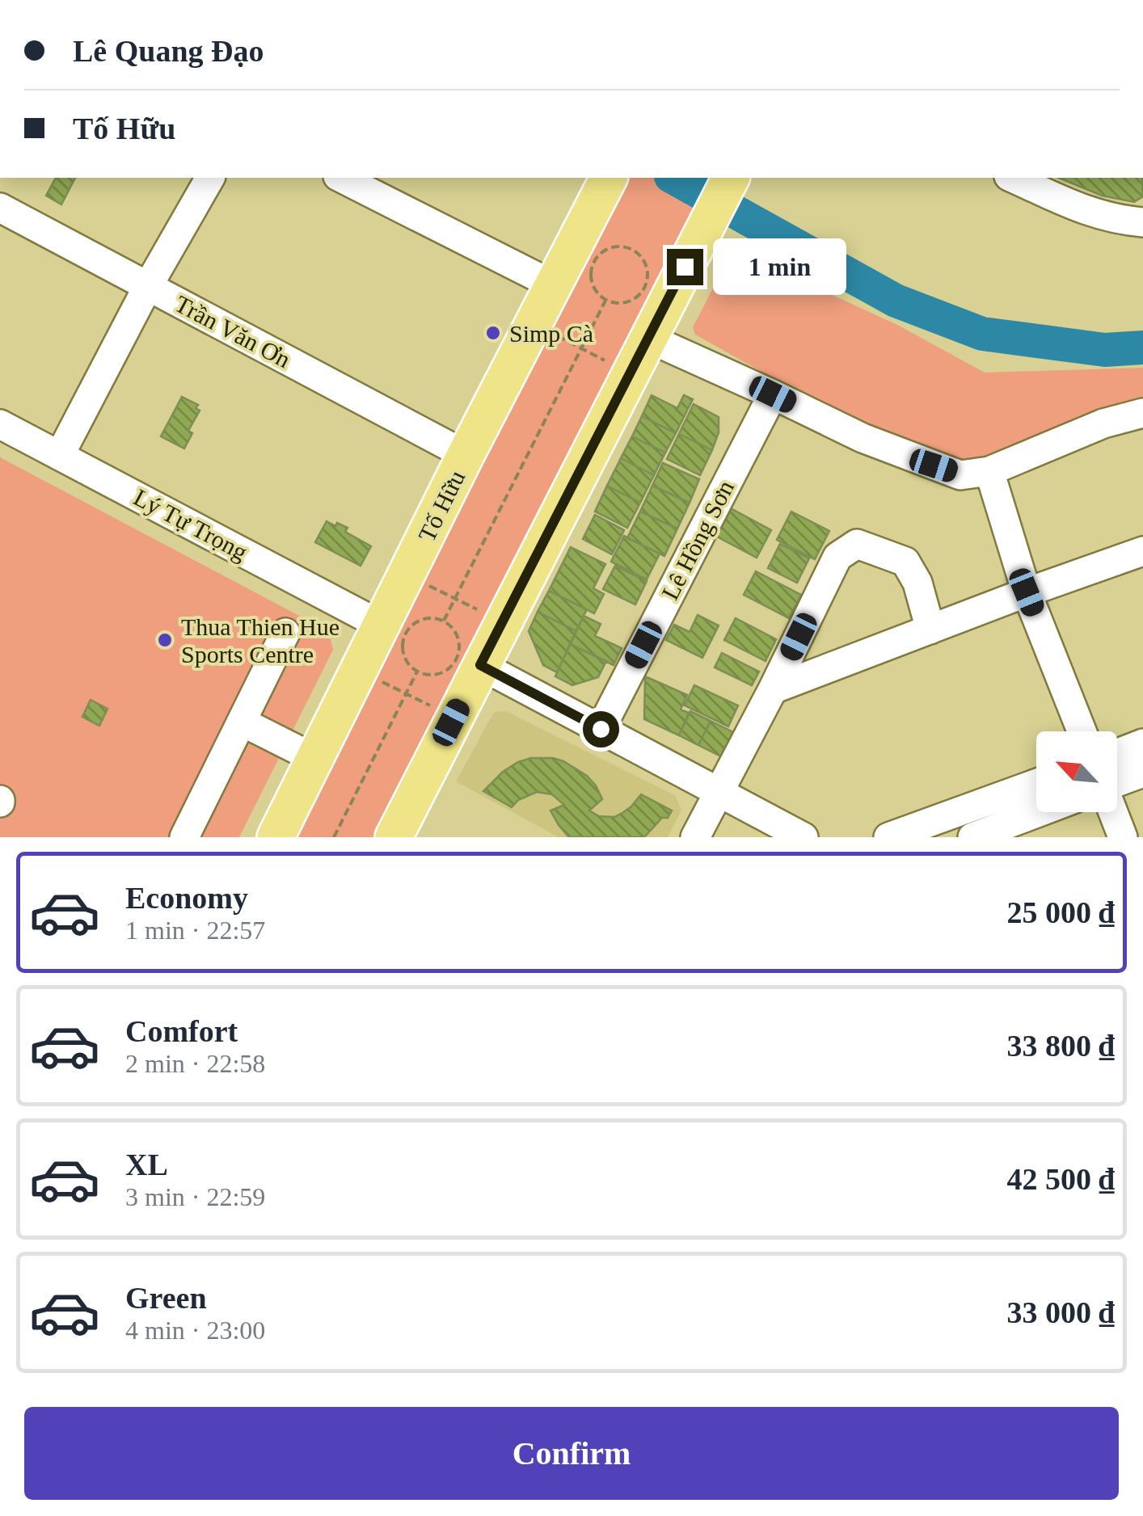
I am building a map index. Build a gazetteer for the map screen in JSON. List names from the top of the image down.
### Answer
{
  "streets": {
    "main road": ["Tố Hữu"],
    "street": ["Trần Văn Ơn", "Lý Tự Trọng", "Lê Hồng Sơn"]
  },
  "crossings": [
    ["Trần Văn Ơn", "Tố Hữu"],
    ["Tố Hữu", "Lý Tự Trọng"]
  ],
  "places": ["Simp Cà", "Thua Thien Hue Sports Centre"],
  "north": "top left",
  "page": {
    "banner": ["Lê Quang Đạo", "Tố Hữu"],
    "bubble": "1 min",
    "list": [
      {
        "name": "Economy",
        "note": "1 min · 22:57",
        "value": "25 000 ₫"
      },
      {
        "name": "Comfort",
        "note": "2 min · 22:58",
        "value": "33 800 ₫"
      },
      {
        "name": "XL",
        "note": "3 min · 22:59",
        "value": "42 500 ₫"
      },
      {
        "name": "Green",
        "note": "4 min · 23:00",
        "value": "33 000 ₫"
      }
    ],
    "buttons": "Confirm"
  }
}
